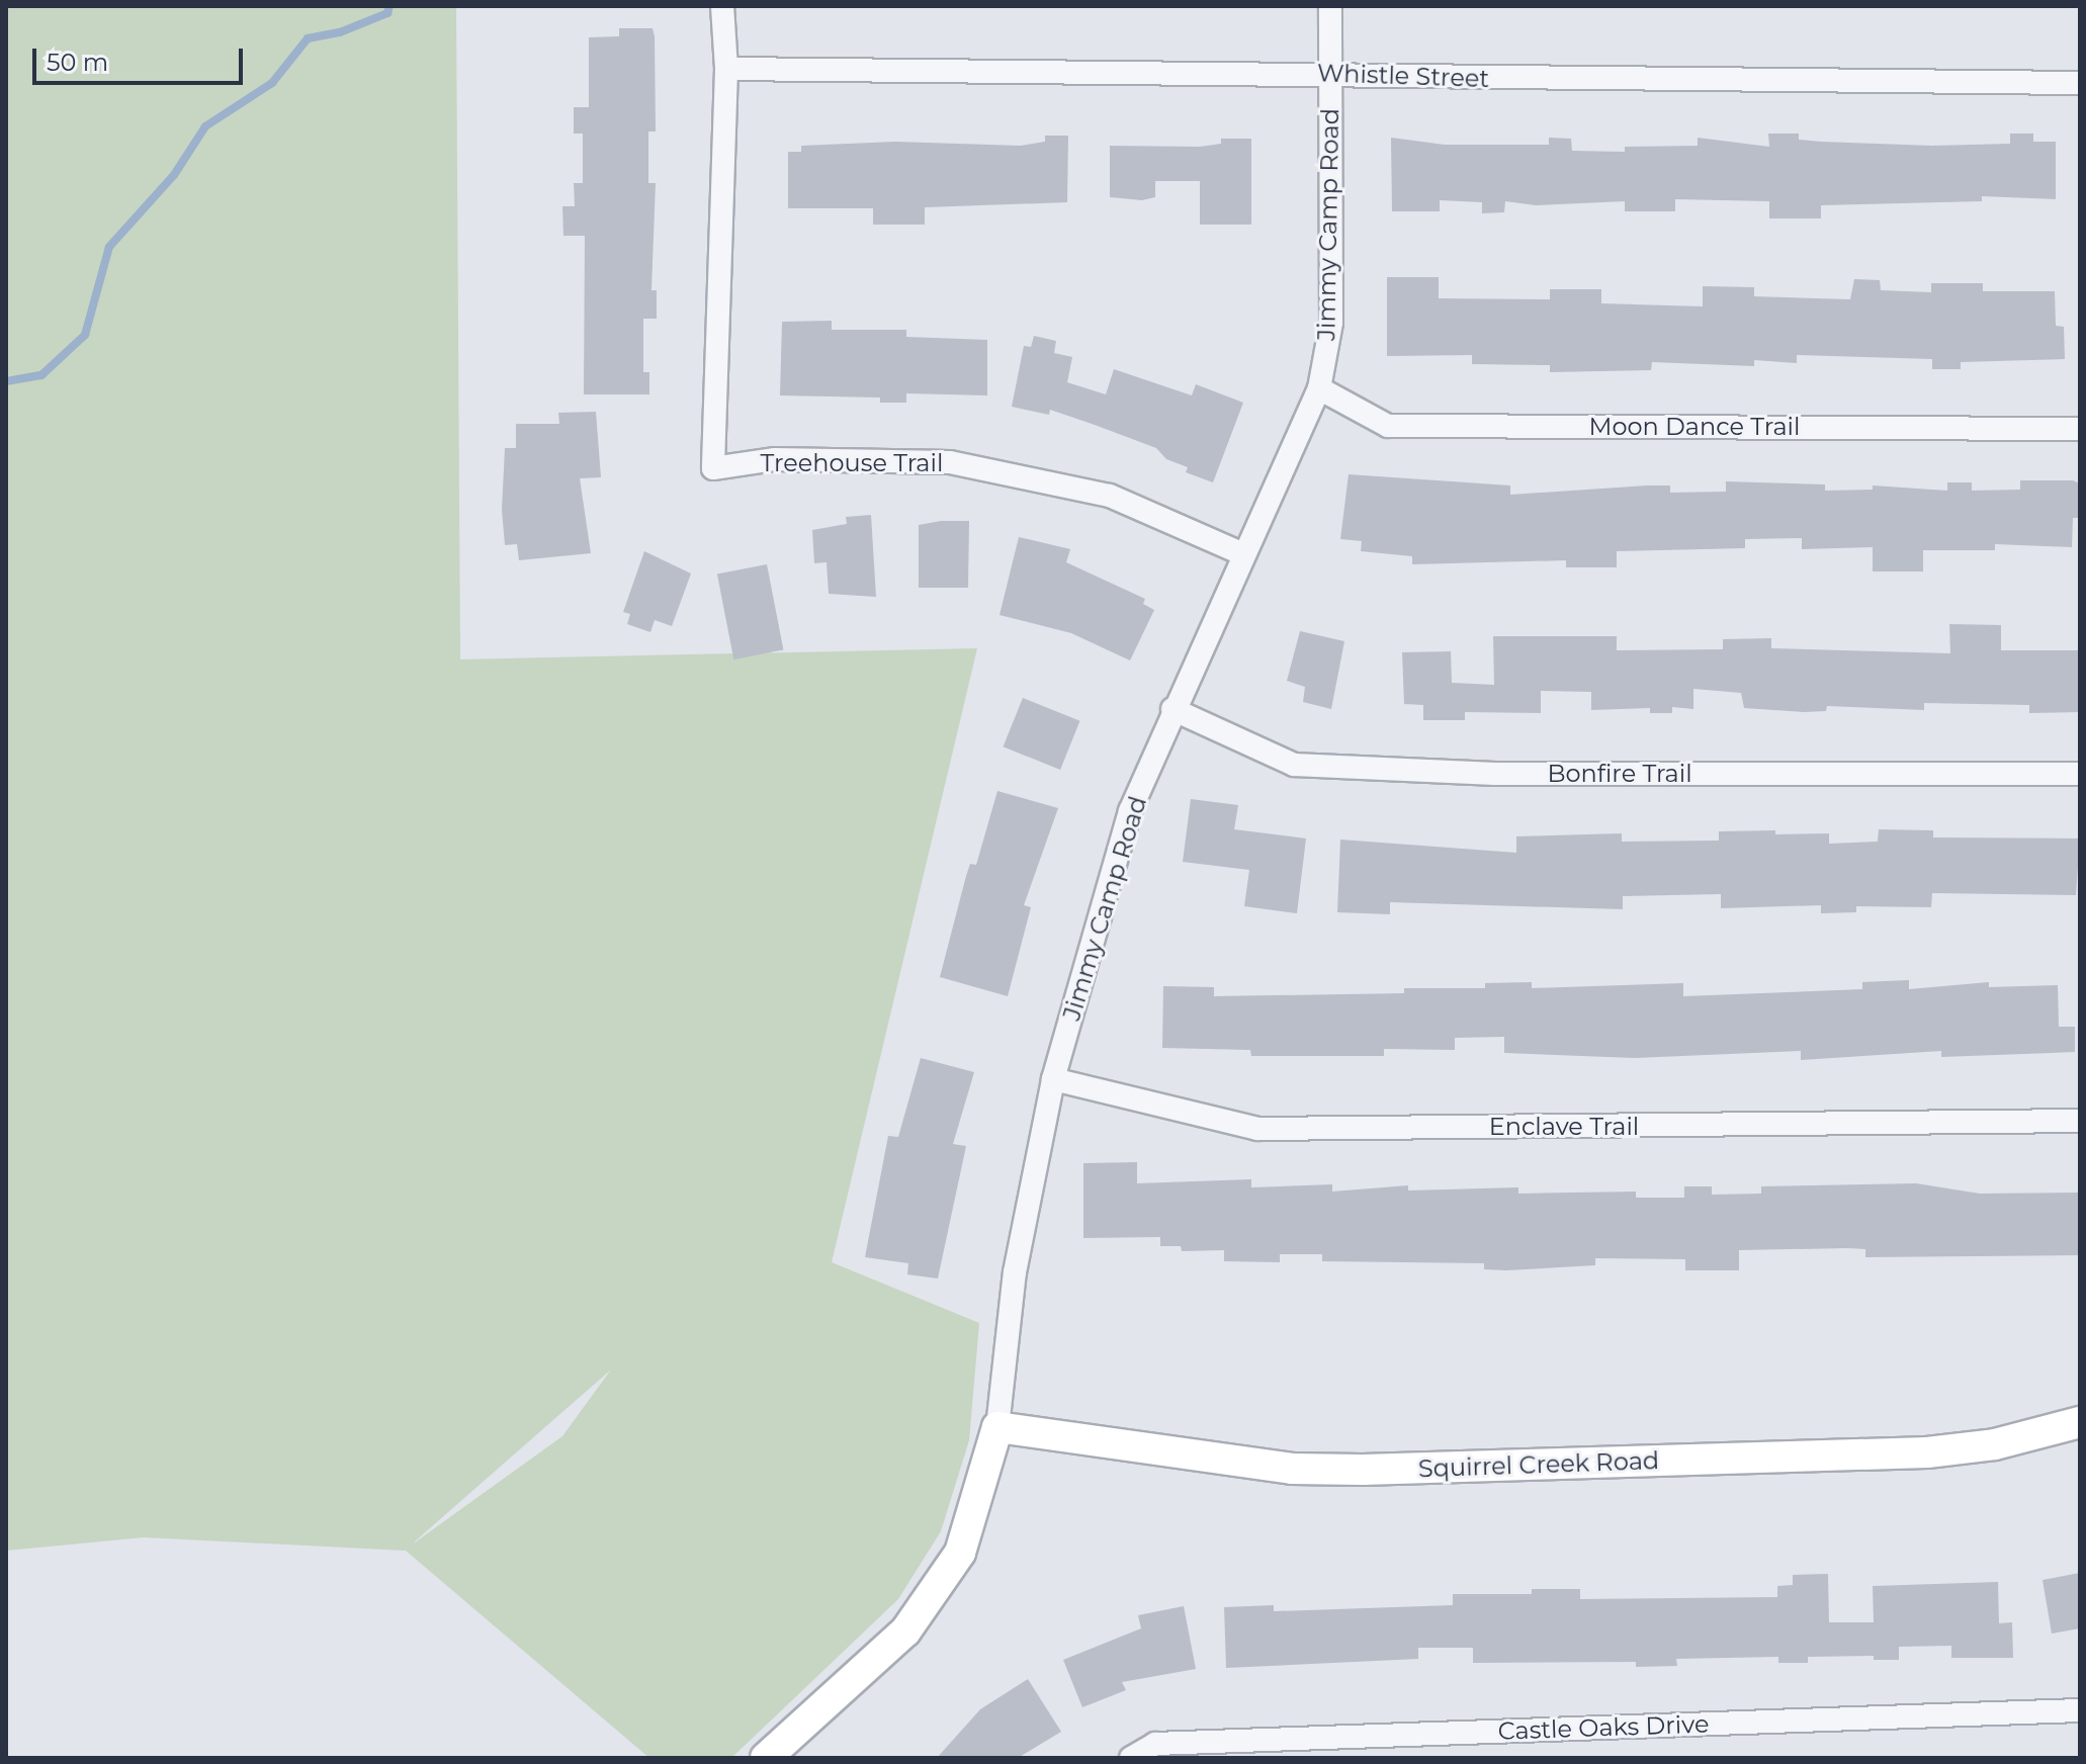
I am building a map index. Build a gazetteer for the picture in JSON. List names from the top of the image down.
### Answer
{
  "streets": {
    "street": [
      "Whistle Street",
      "Jimmy Camp Road",
      "Moon Dance Trail",
      "Treehouse Trail",
      "Bonfire Trail",
      "Enclave Trail",
      "Squirrel Creek Road",
      "Castle Oaks Drive"
    ]
  },
  "crossings": [
    ["Whistle Street", "Jimmy Camp Road"],
    ["Whistle Street", "Treehouse Trail"],
    ["Jimmy Camp Road", "Moon Dance Trail"],
    ["Jimmy Camp Road", "Treehouse Trail"],
    ["Jimmy Camp Road", "Bonfire Trail"],
    ["Jimmy Camp Road", "Enclave Trail"],
    ["Jimmy Camp Road", "Squirrel Creek Road"]
  ],
  "scale_bar": "50 m"
}
